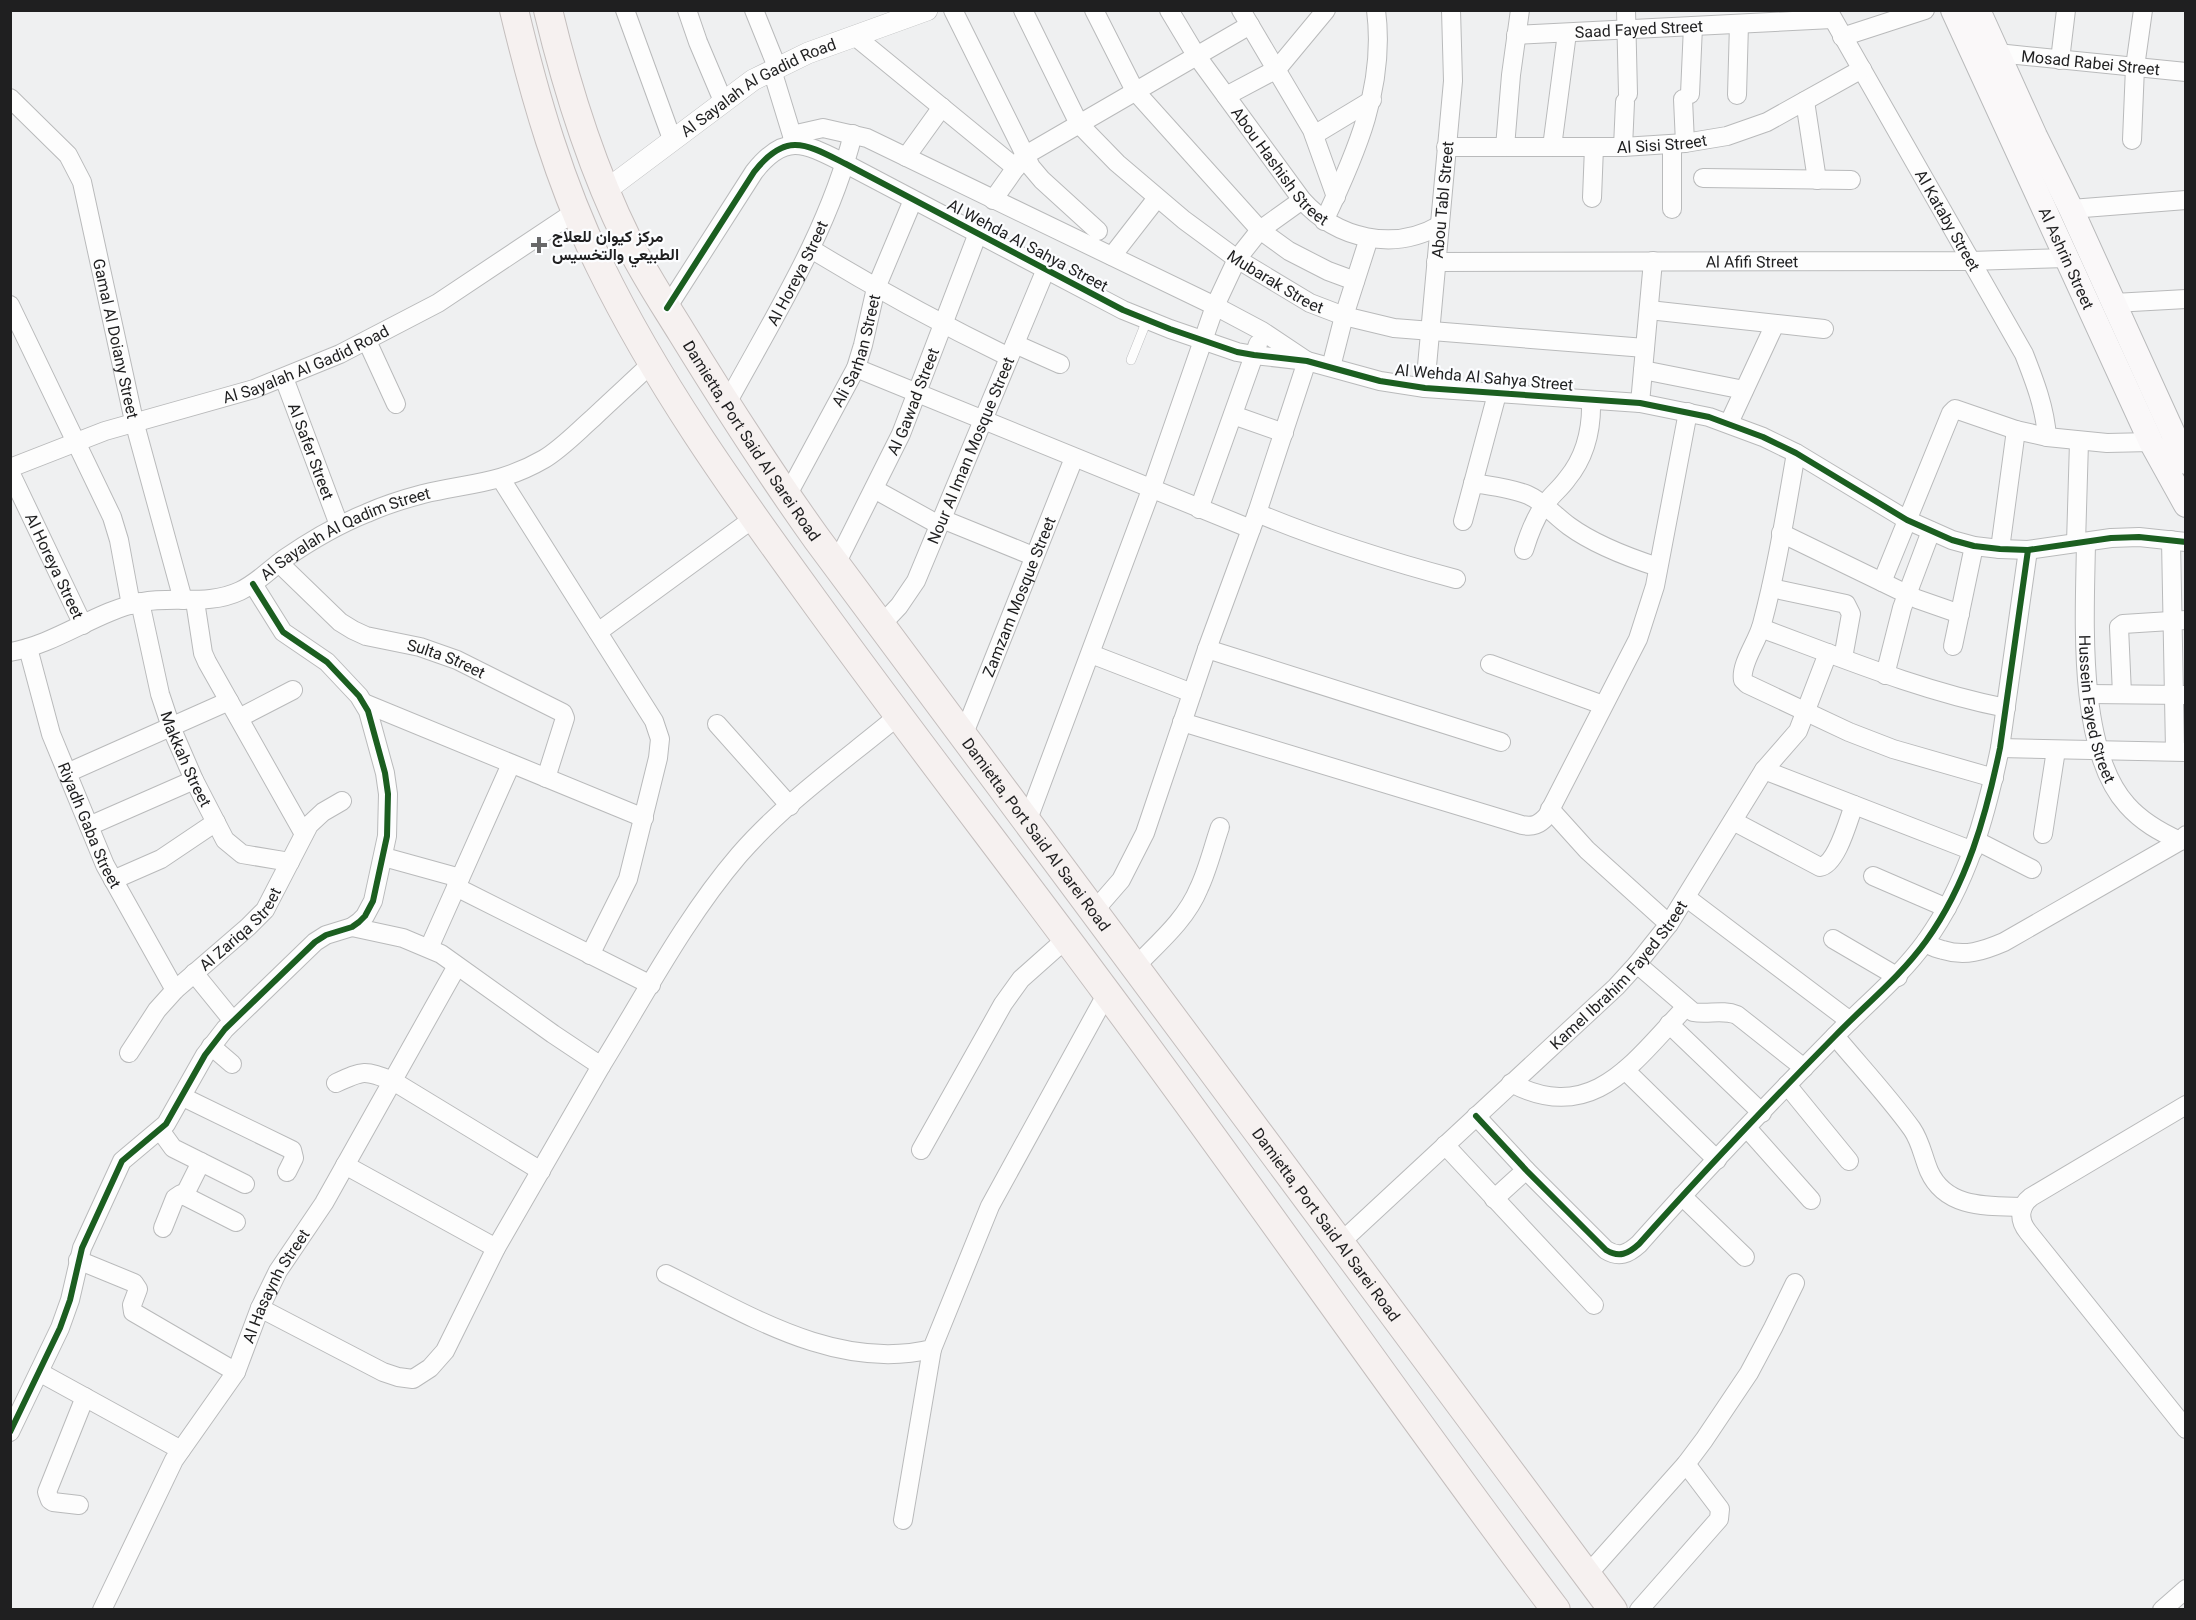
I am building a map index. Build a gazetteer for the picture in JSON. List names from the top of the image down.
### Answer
{
  "streets": {
    "highway": ["Damietta, Port Said Al Sarei Road"],
    "main road": ["Al Ashrin Street"],
    "street": [
      "Saad Fayed Street",
      "Mosad Rabei Street",
      "Al Sayalah Al Gadid Road",
      "Al Sisi Street",
      "Abou Hashish Street",
      "Abou Tabl Street",
      "Al Kataby Street",
      "Al Wehda Al Sahya Street",
      "Al Afifi Street",
      "Al Horeya Street",
      "Mubarak Street",
      "Gamal Al Doiany Street",
      "Ali Sarhan Street",
      "Al Gawad Street",
      "Nour Al Iman Mosque Street",
      "Al Safer Street",
      "Al Sayalah Al Qadim Street",
      "Zamzam Mosque Street",
      "Sulta Street",
      "Hussein Fayed Street",
      "Makkah Street",
      "Riyadh Gaba Street",
      "Al Zariqa Street",
      "Kamel Ibrahim Fayed Street",
      "Al Hasaynh Street"
    ]
  },
  "crossings": [
    ["Saad Fayed Street", "Al Kataby Street"],
    ["Mosad Rabei Street", "Al Ashrin Street"],
    ["Al Sayalah Al Gadid Road", "Al Horeya Street"],
    ["Al Sayalah Al Gadid Road", "Gamal Al Doiany Street"],
    ["Al Sayalah Al Gadid Road", "Damietta, Port Said Al Sarei Road"],
    ["Al Sayalah Al Gadid Road", "Al Safer Street"],
    ["Al Sayalah Al Gadid Road", "Makkah Street"],
    ["Al Sisi Street", "Abou Tabl Street"],
    ["Al Sisi Street", "Al Kataby Street"],
    ["Abou Hashish Street", "Abou Tabl Street"],
    ["Abou Tabl Street", "Al Wehda Al Sahya Street"],
    ["Abou Tabl Street", "Al Afifi Street"],
    ["Abou Tabl Street", "Mubarak Street"],
    ["Al Kataby Street", "Al Afifi Street"],
    ["Al Wehda Al Sahya Street", "Al Horeya Street"],
    ["Al Wehda Al Sahya Street", "Ali Sarhan Street"],
    ["Al Wehda Al Sahya Street", "Al Gawad Street"],
    ["Al Wehda Al Sahya Street", "Nour Al Iman Mosque Street"],
    ["Al Wehda Al Sahya Street", "Hussein Fayed Street"],
    ["Al Ashrin Street", "Al Afifi Street"],
    ["Al Horeya Street", "Damietta, Port Said Al Sarei Road"],
    ["Al Horeya Street", "Al Sayalah Al Qadim Street"],
    ["Gamal Al Doiany Street", "Al Sayalah Al Qadim Street"],
    ["Gamal Al Doiany Street", "Al Zariqa Street"],
    ["Ali Sarhan Street", "Damietta, Port Said Al Sarei Road"],
    ["Al Gawad Street", "Damietta, Port Said Al Sarei Road"],
    ["Damietta, Port Said Al Sarei Road", "Nour Al Iman Mosque Street"],
    ["Damietta, Port Said Al Sarei Road", "Zamzam Mosque Street"],
    ["Damietta, Port Said Al Sarei Road", "Kamel Ibrahim Fayed Street"],
    ["Al Safer Street", "Al Sayalah Al Qadim Street"],
    ["Al Sayalah Al Qadim Street", "Sulta Street"],
    ["Al Sayalah Al Qadim Street", "Makkah Street"],
    ["Al Sayalah Al Qadim Street", "Riyadh Gaba Street"],
    ["Makkah Street", "Al Zariqa Street"],
    ["Riyadh Gaba Street", "Al Zariqa Street"]
  ],
  "places": {
    "health": ["مركز كيوان للعلاج الطبيعي والتخسيس"]
  }
}
